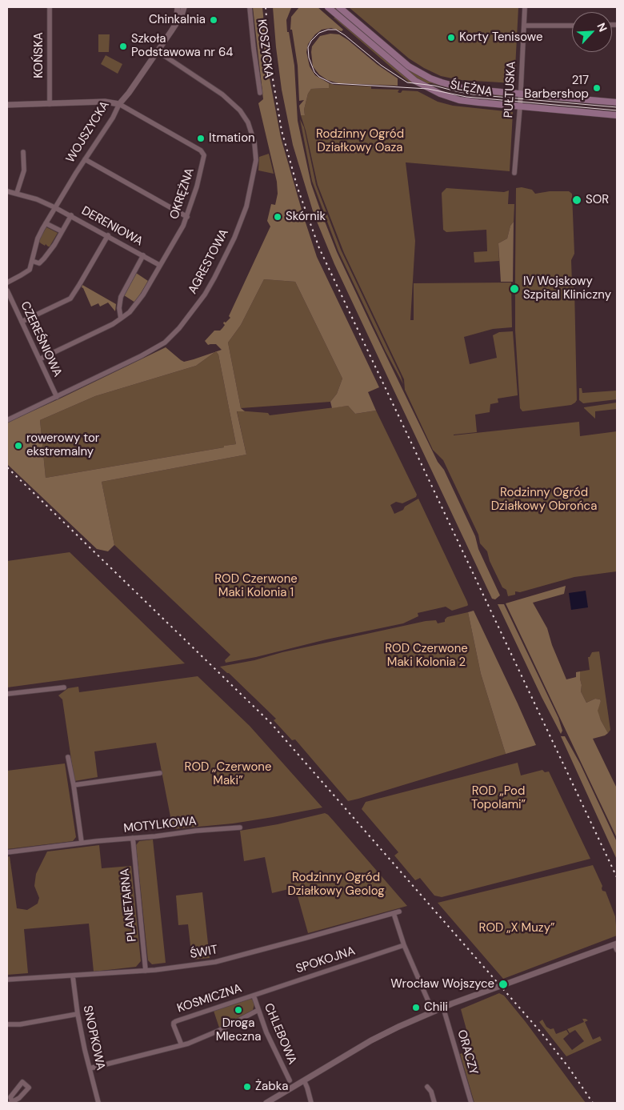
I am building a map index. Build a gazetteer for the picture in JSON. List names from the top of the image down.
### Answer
{
  "streets": {
    "main road": ["ŚLĘŻNA"],
    "street": [
      "KOSZYCKA",
      "KOŃSKA",
      "PUŁTUSKA",
      "WOJSZYCKA",
      "OKRĘŻNA",
      "DERENIOWA",
      "AGRESTOWA",
      "CZEREŚNIOWA",
      "MOTYLKOWA",
      "PLANETARNA",
      "ŚWIT",
      "SPOKOJNA",
      "KOSMICZNA",
      "CHLEBOWA",
      "SNOPKOWA",
      "ORACZY"
    ]
  },
  "crossings": [
    ["ŚLĘŻNA", "PUŁTUSKA"],
    ["WOJSZYCKA", "OKRĘŻNA"],
    ["WOJSZYCKA", "DERENIOWA"],
    ["WOJSZYCKA", "AGRESTOWA"],
    ["OKRĘŻNA", "DERENIOWA"],
    ["OKRĘŻNA", "CZEREŚNIOWA"],
    ["AGRESTOWA", "CZEREŚNIOWA"],
    ["MOTYLKOWA", "PLANETARNA"],
    ["PLANETARNA", "ŚWIT"],
    ["ŚWIT", "SNOPKOWA"],
    ["SPOKOJNA", "KOSMICZNA"],
    ["SPOKOJNA", "CHLEBOWA"],
    ["KOSMICZNA", "CHLEBOWA"]
  ],
  "parks": [
    "Rodzinny Ogród Działkowy Oaza",
    "Rodzinny Ogród Działkowy Obrońca",
    "ROD Czerwone Maki Kolonia 1",
    "ROD Czerwone Maki Kolonia 2",
    "ROD „Czerwone Maki”",
    "ROD „Pod Topolami”",
    "Rodzinny Ogród Działkowy Geolog",
    "ROD „X Muzy”"
  ],
  "places": [
    "Chinkalnia",
    "Korty Tenisowe",
    "Szkoła Podstawowa nr 64",
    "217 Barbershop",
    "Itmation",
    "SOR",
    "Skórnik",
    "IV Wojskowy Szpital Kliniczny",
    "rowerowy tor ekstremalny",
    "Wrocław Wojszyce",
    "Chili",
    "Droga Mleczna",
    "Żabka"
  ],
  "north": "top right"
}
